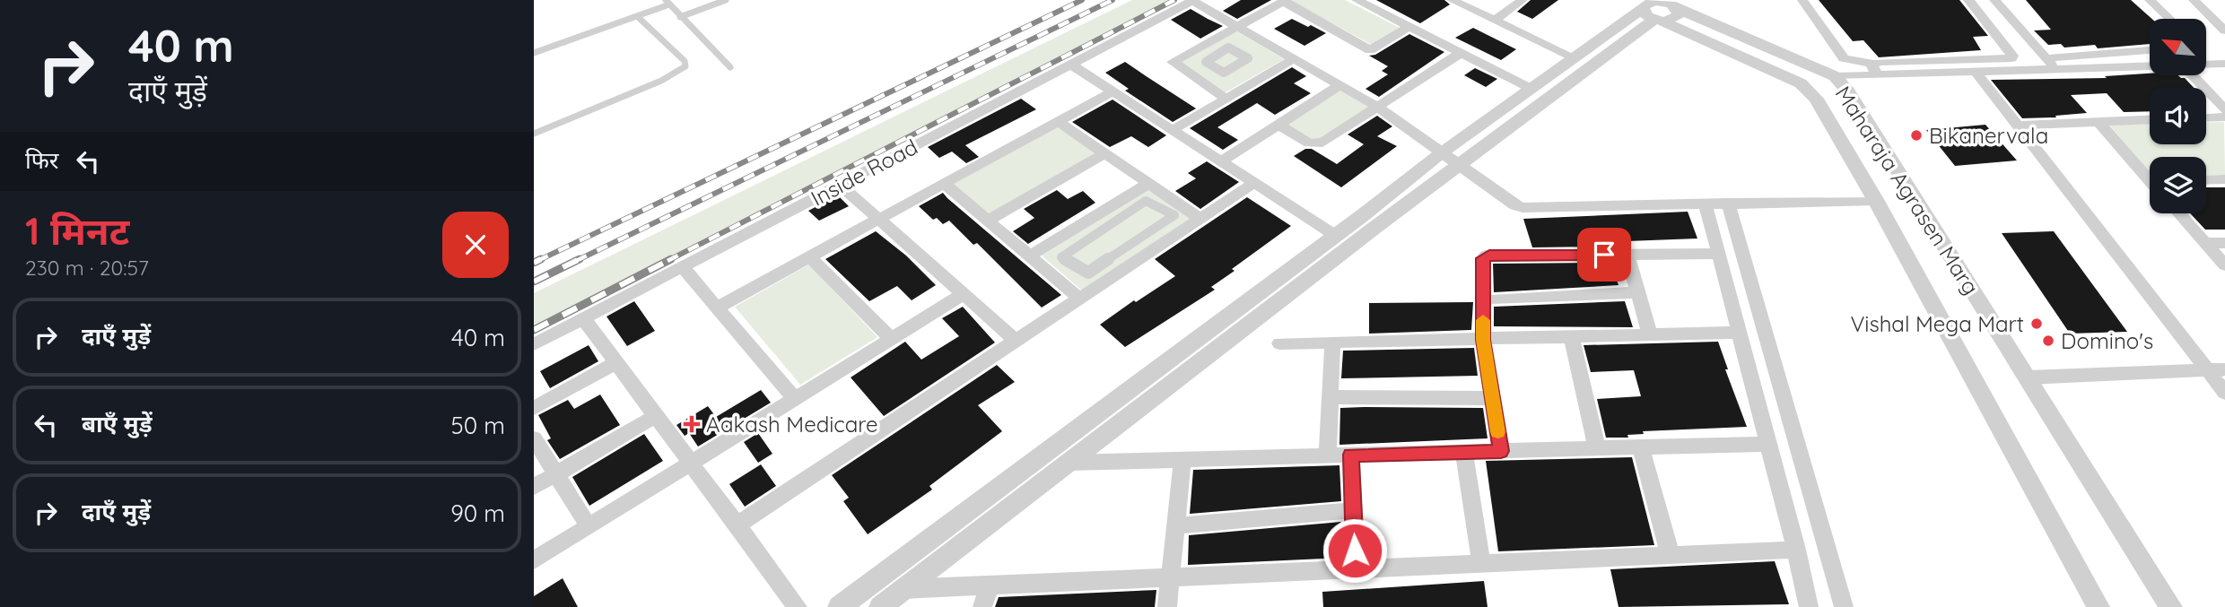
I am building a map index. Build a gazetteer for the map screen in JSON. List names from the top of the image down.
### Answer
{
  "streets": {
    "street": ["Inside Road", "Maharaja Agrasen Marg"]
  },
  "places": {
    "other": ["Bikanervala", "Vishal Mega Mart", "Domino's"],
    "health": ["Aakash Medicare"]
  },
  "north": "top left",
  "page": {
    "turn": ["40 m", "दाएँ मुड़ें"],
    "then": "फिर",
    "heading": ["1 मिनट", "230 m · 20:57"],
    "list": [
      {
        "name": "दाएँ मुड़ें",
        "value": "40 m"
      },
      {
        "name": "बाएँ मुड़ें",
        "value": "50 m"
      },
      {
        "name": "दाएँ मुड़ें",
        "value": "90 m"
      }
    ]
  }
}
